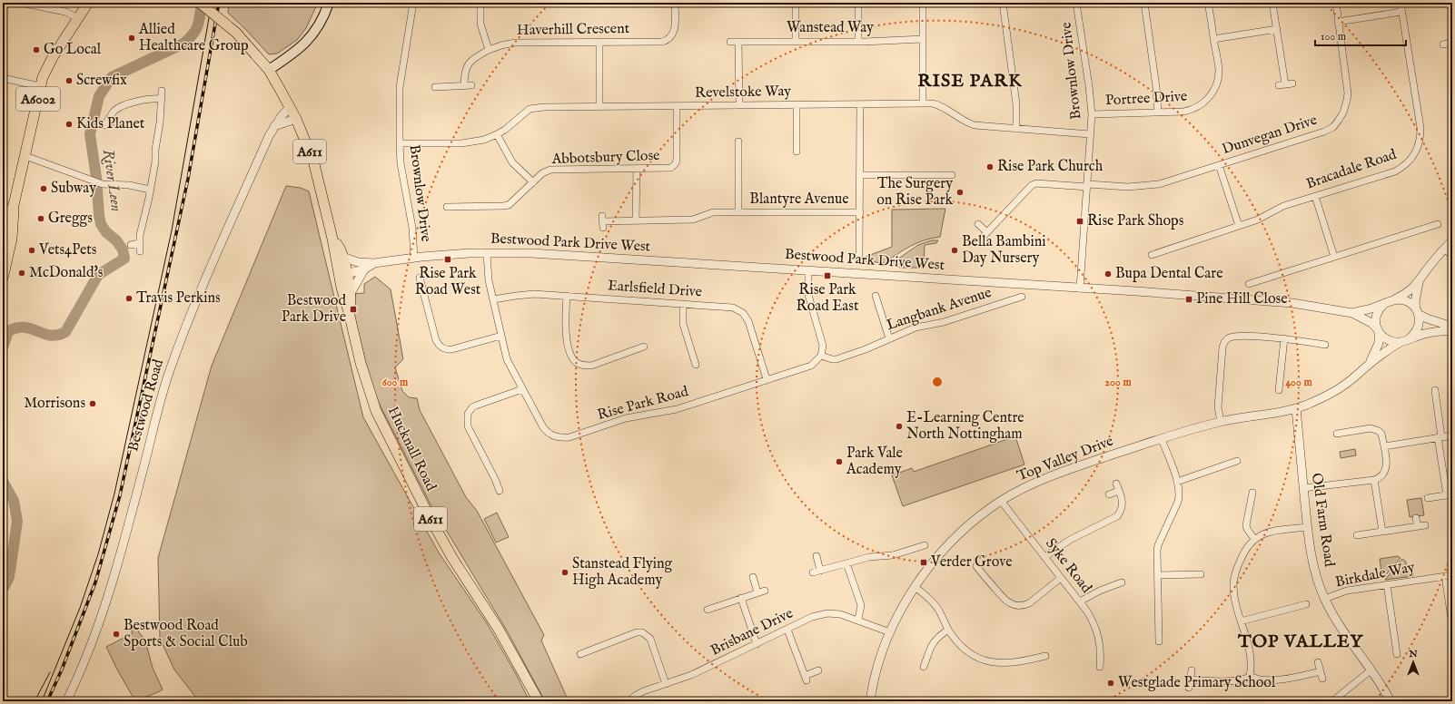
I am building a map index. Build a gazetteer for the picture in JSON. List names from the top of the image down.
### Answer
{
  "streets": {
    "main road": ["A6002", "A611", "Hucknall Road"],
    "street": [
      "Wanstead Way",
      "Haverhill Crescent",
      "Brownlow Drive",
      "Revelstoke Way",
      "Portree Drive",
      "Dunvegan Drive",
      "Abbotsbury Close",
      "Bracadale Road",
      "Blantyre Avenue",
      "Bestwood Park Drive West",
      "Earlsfield Drive",
      "Langbank Avenue",
      "Rise Park Road",
      "Bestwood Road",
      "Top Valley Drive",
      "Old Farm Road",
      "Syke Road",
      "Birkdale Way",
      "Brisbane Drive"
    ]
  },
  "crossings": [
    ["Brownlow Drive", "Revelstoke Way"],
    ["Brownlow Drive", "Portree Drive"],
    ["Brownlow Drive", "Dunvegan Drive"],
    ["Brownlow Drive", "Bestwood Park Drive West"],
    ["Revelstoke Way", "Abbotsbury Close"],
    ["Revelstoke Way", "Blantyre Avenue"],
    ["A611", "Hucknall Road"],
    ["Bestwood Park Drive West", "Rise Park Road"],
    ["Bestwood Park Drive West", "Top Valley Drive"],
    ["Earlsfield Drive", "Rise Park Road"],
    ["Langbank Avenue", "Rise Park Road"],
    ["Bestwood Road", "Hucknall Road"],
    ["Top Valley Drive", "Old Farm Road"],
    ["Top Valley Drive", "Syke Road"],
    ["Top Valley Drive", "Brisbane Drive"],
    ["Old Farm Road", "Birkdale Way"]
  ],
  "districts": ["RISE PARK", "TOP VALLEY"],
  "water": ["River Leen"],
  "places": {
    "other": [
      "Allied Healthcare Group",
      "Go Local",
      "Screwfix",
      "Kids Planet",
      "Rise Park Church",
      "Subway",
      "The Surgery on Rise Park",
      "Greggs",
      "Vets4Pets",
      "Bella Bambini Day Nursery",
      "McDonald's",
      "Bupa Dental Care",
      "Travis Perkins",
      "Morrisons",
      "E-Learning Centre North Nottingham",
      "Park Vale Academy",
      "Stanstead Flying High Academy",
      "Bestwood Road Sports & Social Club",
      "Westglade Primary School"
    ],
    "transit": [
      "Rise Park Shops",
      "Rise Park Road West",
      "Rise Park Road East",
      "Pine Hill Close",
      "Bestwood Park Drive",
      "Verder Grove"
    ]
  },
  "scale_bar": "100 m",
  "north": "top",
  "rings": ["200 m", "400 m", "600 m"]
}
